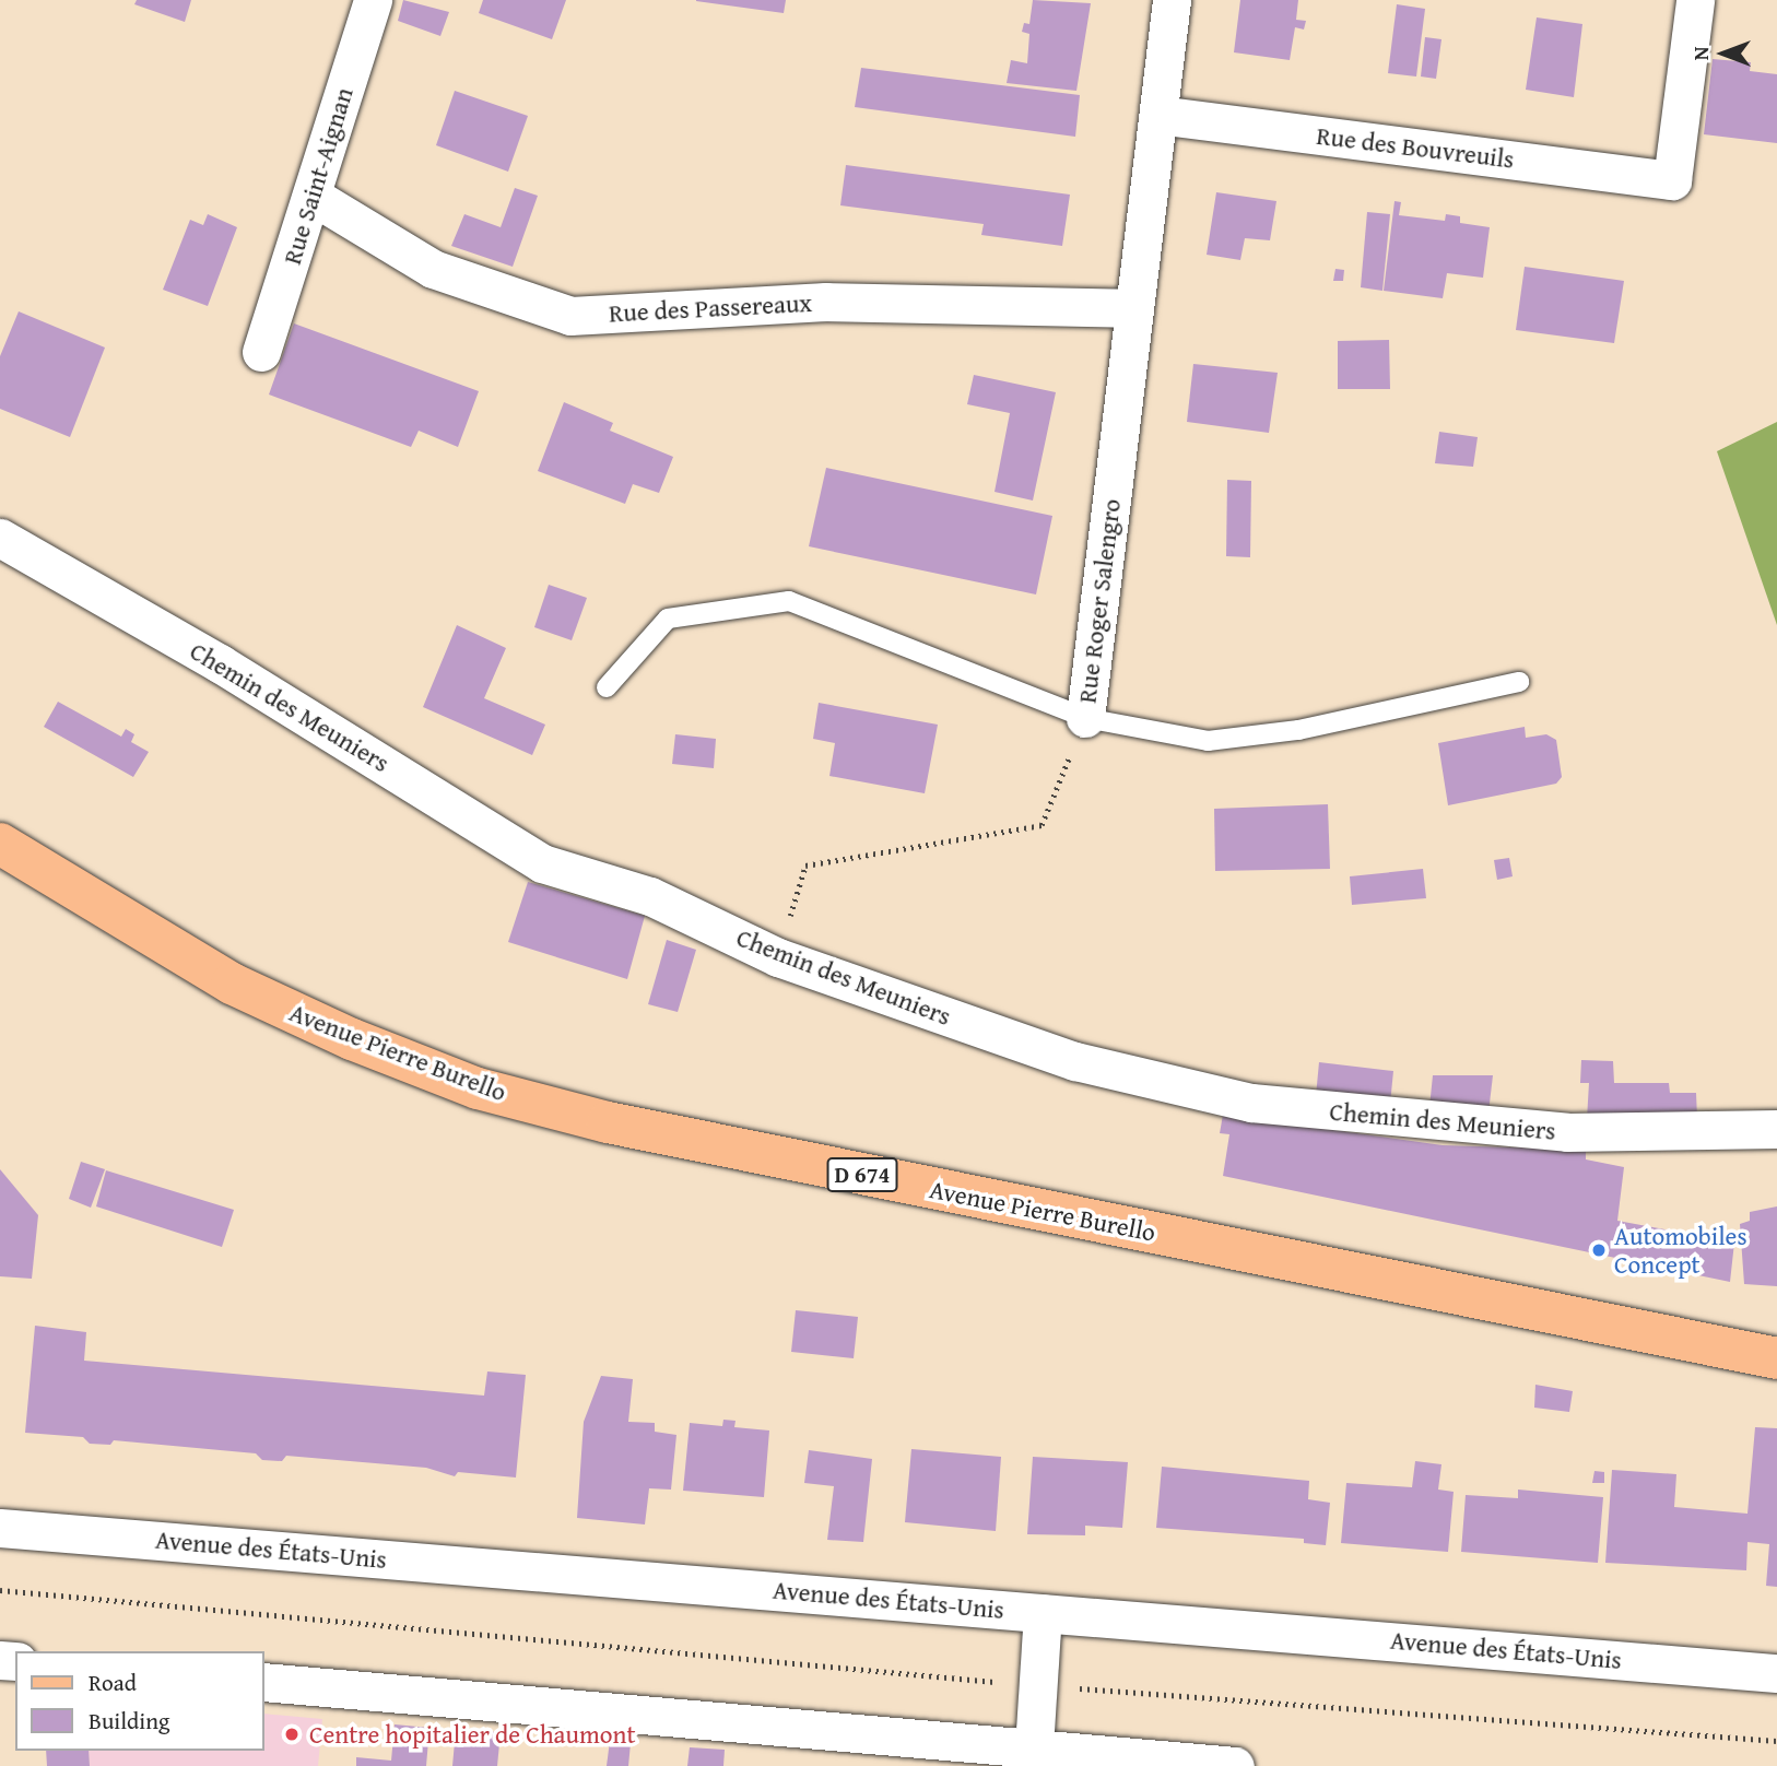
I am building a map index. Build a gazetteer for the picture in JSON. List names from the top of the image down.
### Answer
{
  "streets": {
    "main road": ["Avenue Pierre Burello", "D 674"],
    "street": [
      "Rue des Bouvreuils",
      "Rue Saint-Aignan",
      "Rue des Passereaux",
      "Rue Roger Salengro",
      "Chemin des Meuniers",
      "Avenue des États-Unis"
    ]
  },
  "crossings": [
    ["Rue des Bouvreuils", "Rue Roger Salengro"],
    ["Rue Saint-Aignan", "Rue des Passereaux"],
    ["Rue des Passereaux", "Rue Roger Salengro"]
  ],
  "places": ["Automobiles Concept", "Centre hopitalier de Chaumont"],
  "legend": ["Road", "Building"],
  "north": "left"
}
